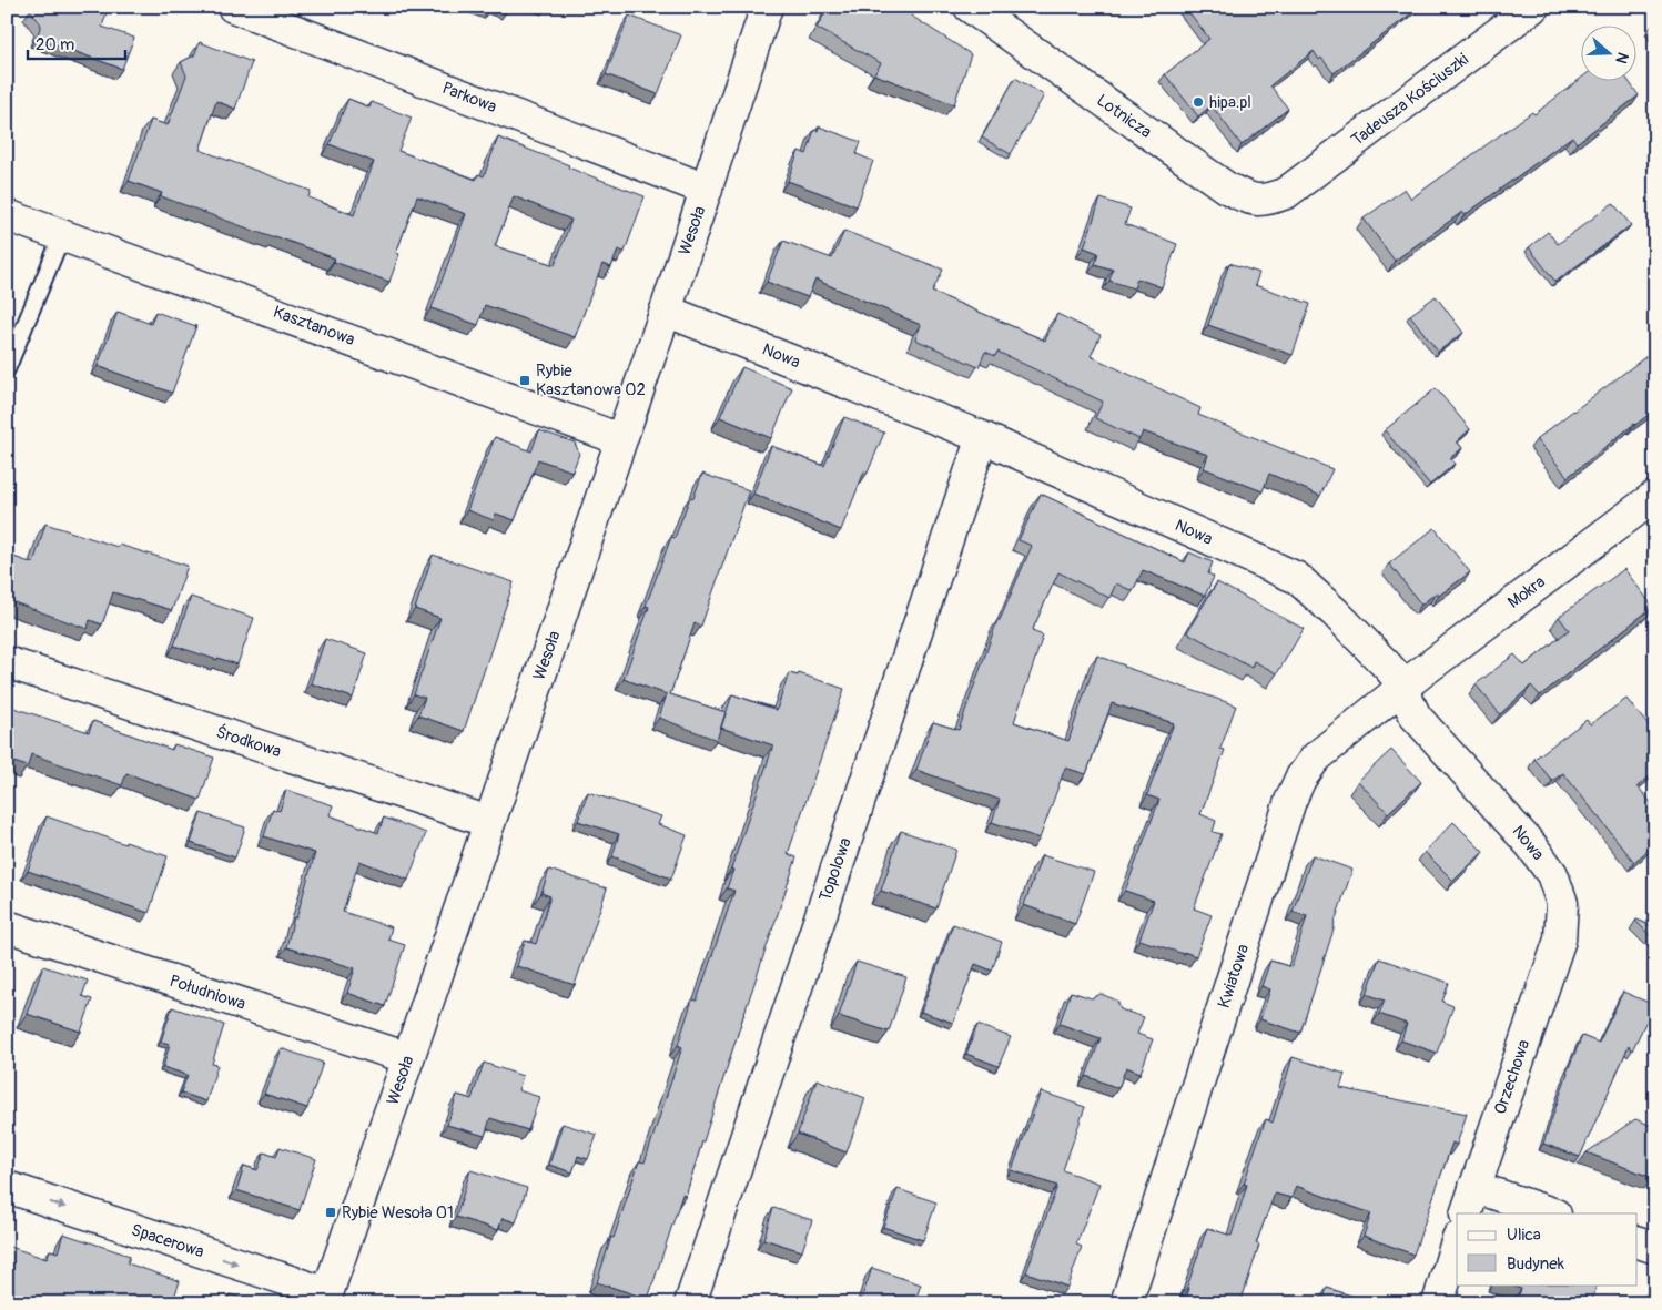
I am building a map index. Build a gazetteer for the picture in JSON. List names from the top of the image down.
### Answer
{
  "streets": {
    "street": [
      "Parkowa",
      "Tadeusza Kościuszki",
      "Lotnicza",
      "Wesoła",
      "Kasztanowa",
      "Nowa",
      "Mokra",
      "Środkowa",
      "Topolowa",
      "Kwiatowa",
      "Południowa",
      "Orzechowa",
      "Spacerowa"
    ]
  },
  "crossings": [
    ["Parkowa", "Wesoła"],
    ["Tadeusza Kościuszki", "Lotnicza"],
    ["Wesoła", "Kasztanowa"],
    ["Wesoła", "Nowa"],
    ["Wesoła", "Środkowa"],
    ["Wesoła", "Południowa"],
    ["Wesoła", "Spacerowa"],
    ["Nowa", "Mokra"],
    ["Nowa", "Topolowa"],
    ["Nowa", "Kwiatowa"],
    ["Nowa", "Orzechowa"],
    ["Mokra", "Kwiatowa"]
  ],
  "one_way": ["Spacerowa"],
  "places": {
    "other": ["hipa.pl"],
    "transit": ["Rybie Kasztanowa 02", "Rybie Wesoła 01"]
  },
  "legend": ["Ulica", "Budynek"],
  "scale_bar": "20 m",
  "north": "right"
}
